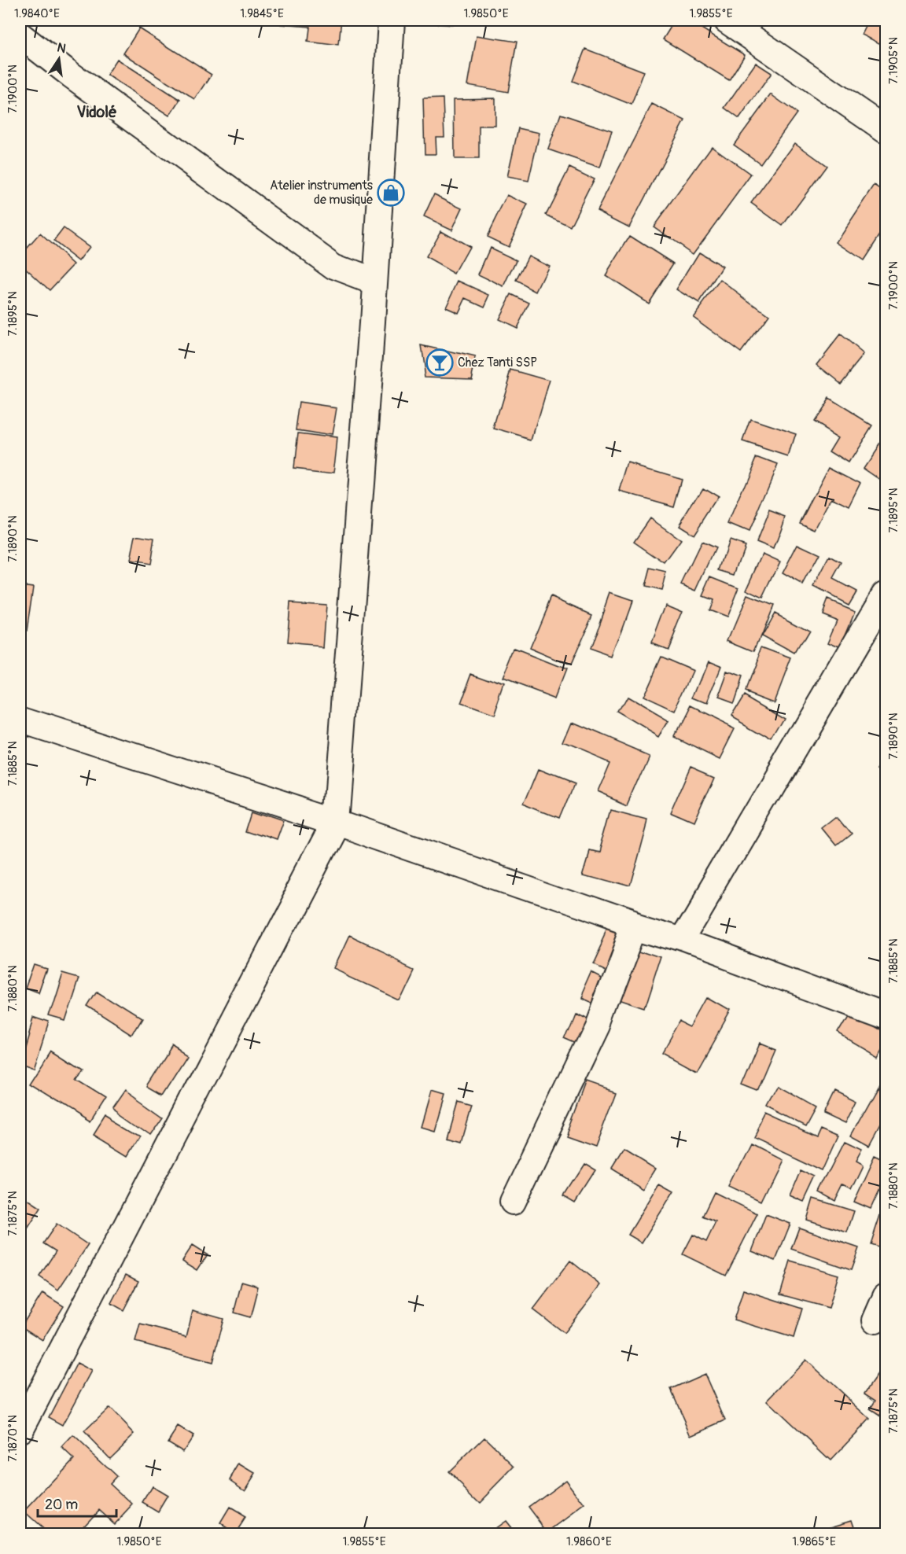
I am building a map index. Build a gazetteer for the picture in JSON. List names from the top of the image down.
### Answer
{
  "districts": ["Vidolé"],
  "places": {
    "shop": ["Atelier instruments de musique"],
    "bar": ["Chez Tanti SSP"]
  },
  "scale_bar": "20 m",
  "north": "top",
  "coordinates": [
    "1.9840°E",
    "1.9845°E",
    "1.9850°E",
    "1.9855°E",
    "7.1905°N",
    "7.1900°N",
    "7.1895°N",
    "7.1890°N",
    "7.1885°N",
    "7.1880°N",
    "7.1875°N",
    "7.1870°N",
    "1.9860°E",
    "1.9865°E"
  ]
}
